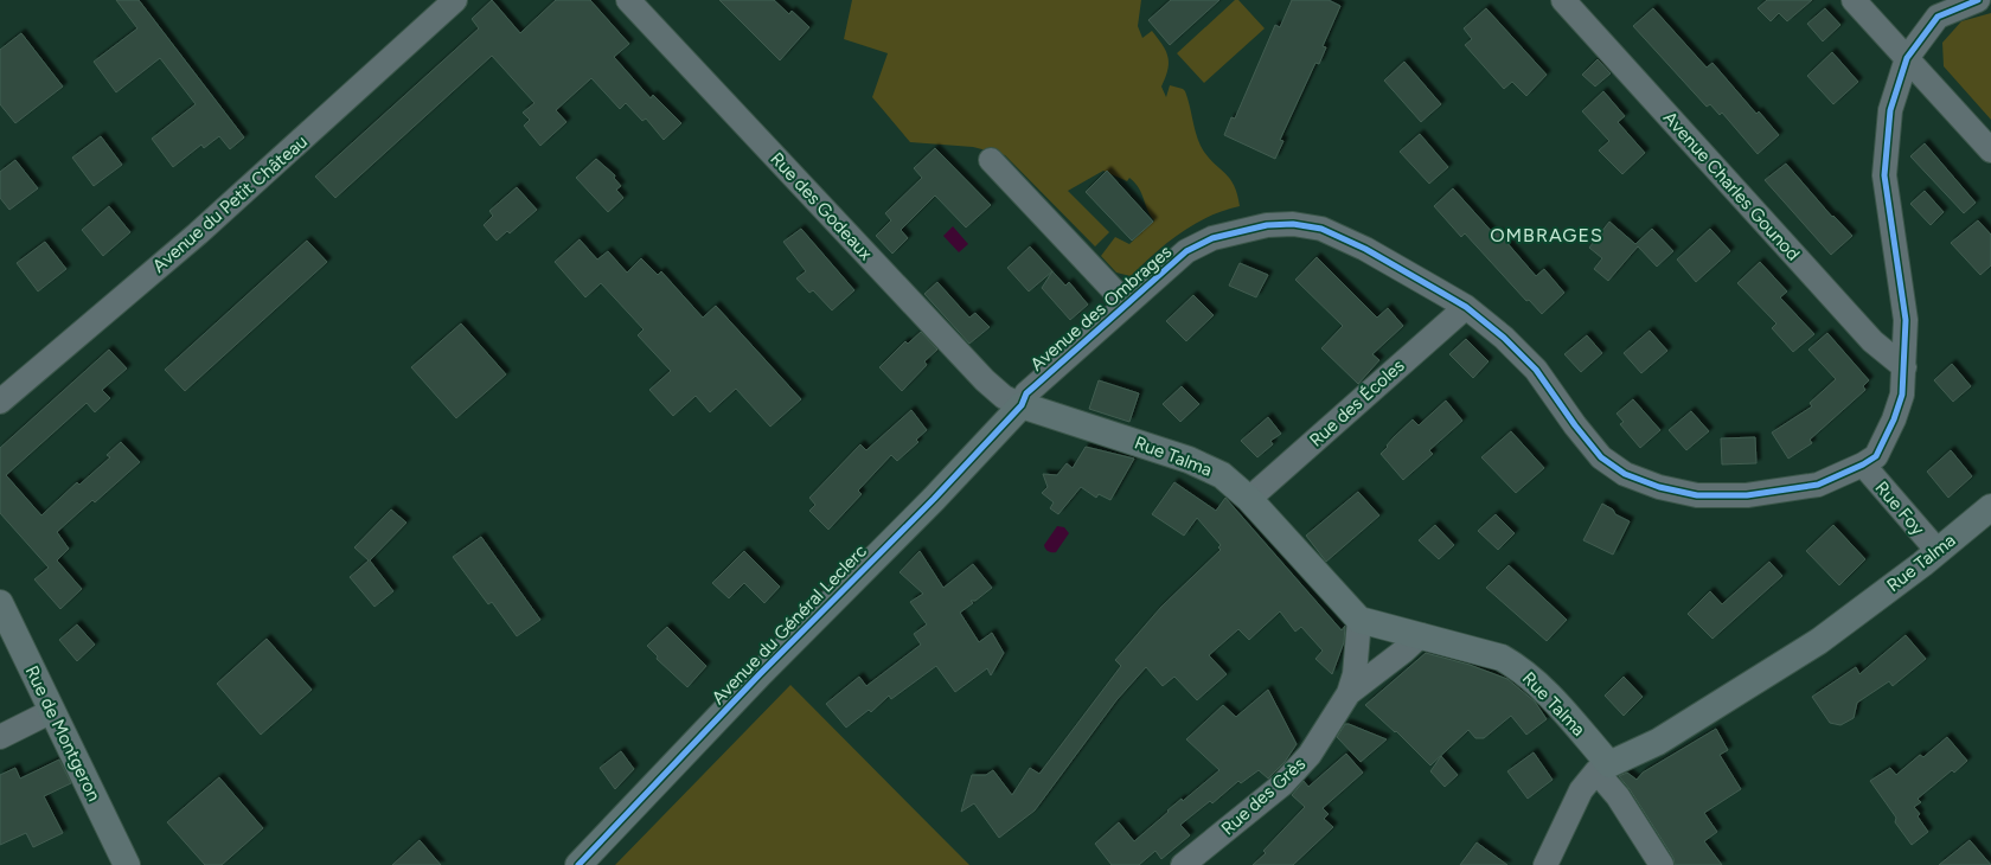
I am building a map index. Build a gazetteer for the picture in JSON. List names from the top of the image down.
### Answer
{
  "streets": {
    "main road": ["Rue Talma", "Avenue du Général Leclerc", "Rue de Montgeron"],
    "street": [
      "Avenue Charles Gounod",
      "Avenue du Petit Château",
      "Rue des Godeaux",
      "Avenue des Ombrages",
      "Rue des Écoles",
      "Rue Foy",
      "Rue des Grès"
    ]
  },
  "crossings": [
    ["Avenue Charles Gounod", "Avenue des Ombrages"],
    ["Rue des Godeaux", "Avenue des Ombrages"],
    ["Rue des Godeaux", "Rue Talma"],
    ["Rue des Godeaux", "Avenue du Général Leclerc"],
    ["Avenue des Ombrages", "Rue des Écoles"],
    ["Avenue des Ombrages", "Rue Talma"],
    ["Avenue des Ombrages", "Rue Foy"],
    ["Avenue des Ombrages", "Avenue du Général Leclerc"],
    ["Rue des Écoles", "Rue Talma"],
    ["Rue Talma", "Rue Foy"],
    ["Rue Talma", "Avenue du Général Leclerc"],
    ["Rue Talma", "Rue des Grès"]
  ],
  "districts": ["OMBRAGES"]
}
